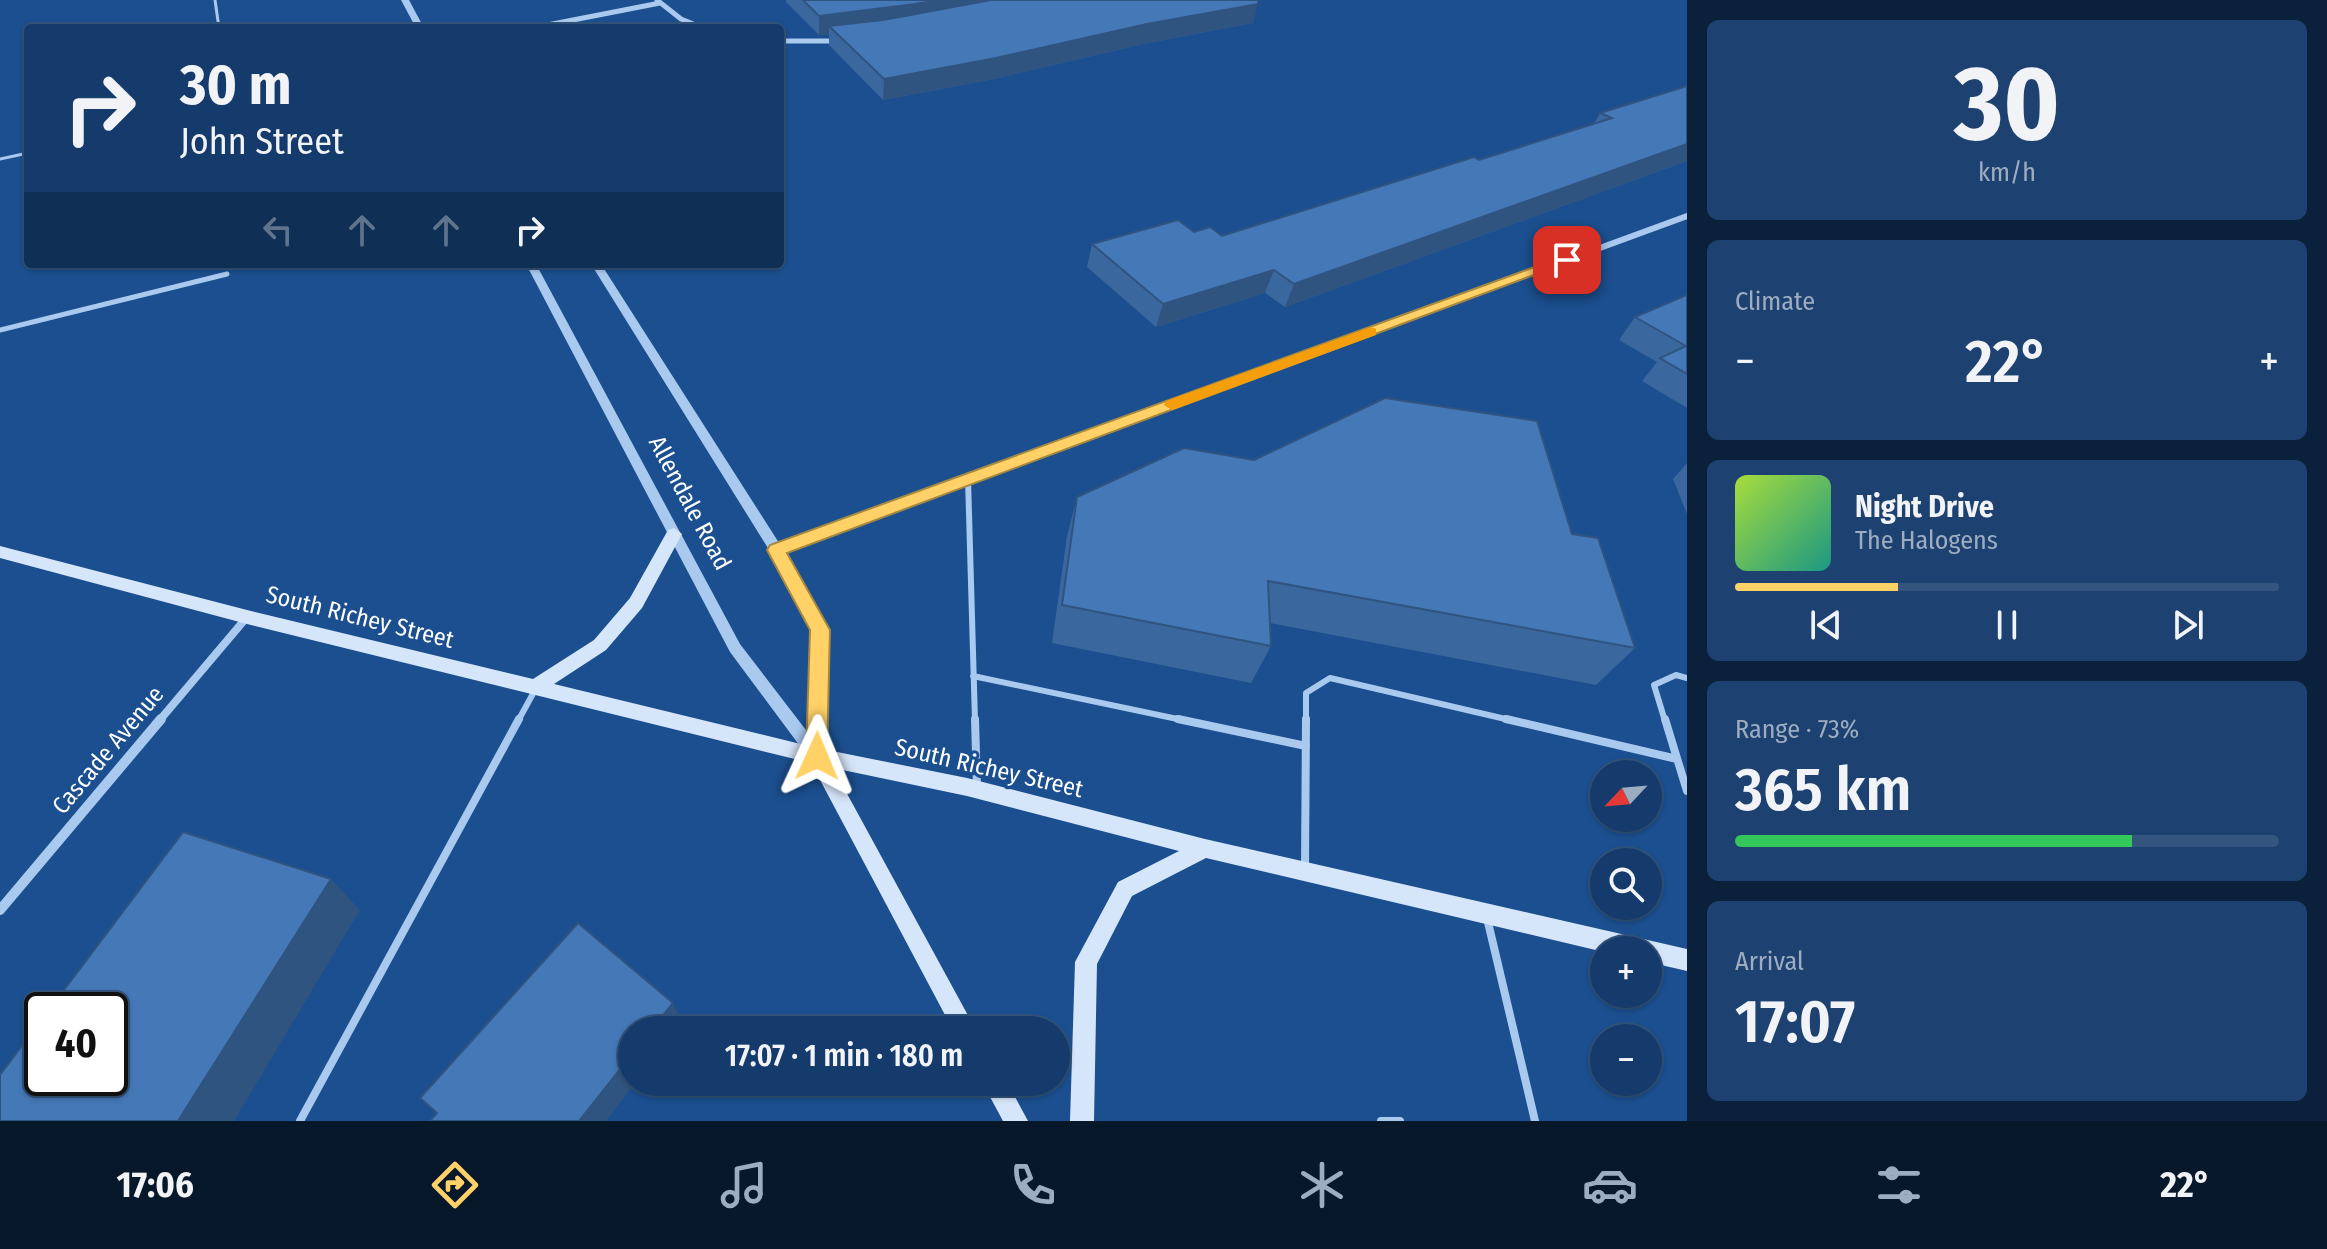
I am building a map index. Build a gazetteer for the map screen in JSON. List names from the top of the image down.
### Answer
{
  "streets": {
    "main road": ["Allendale Road", "South Richey Street"],
    "street": ["Cascade Avenue"]
  },
  "crossings": [
    ["Allendale Road", "South Richey Street"],
    ["South Richey Street", "Cascade Avenue"]
  ],
  "north": "bottom left",
  "page": {
    "tile": [
      ["30", "km/h"],
      "Climate",
      ["Range · 73%", "365 km"],
      ["Arrival", "17:07"]
    ],
    "turn": ["30 m", "John Street"],
    "heat": ["−", "22°", "+"],
    "song": ["Night Drive", "The Halogens"],
    "map_buttons": ["+", "−"],
    "limit": "40",
    "trip": "17:07 · 1 min · 180 m",
    "tabs": ["17:06", "22°"]
  }
}
